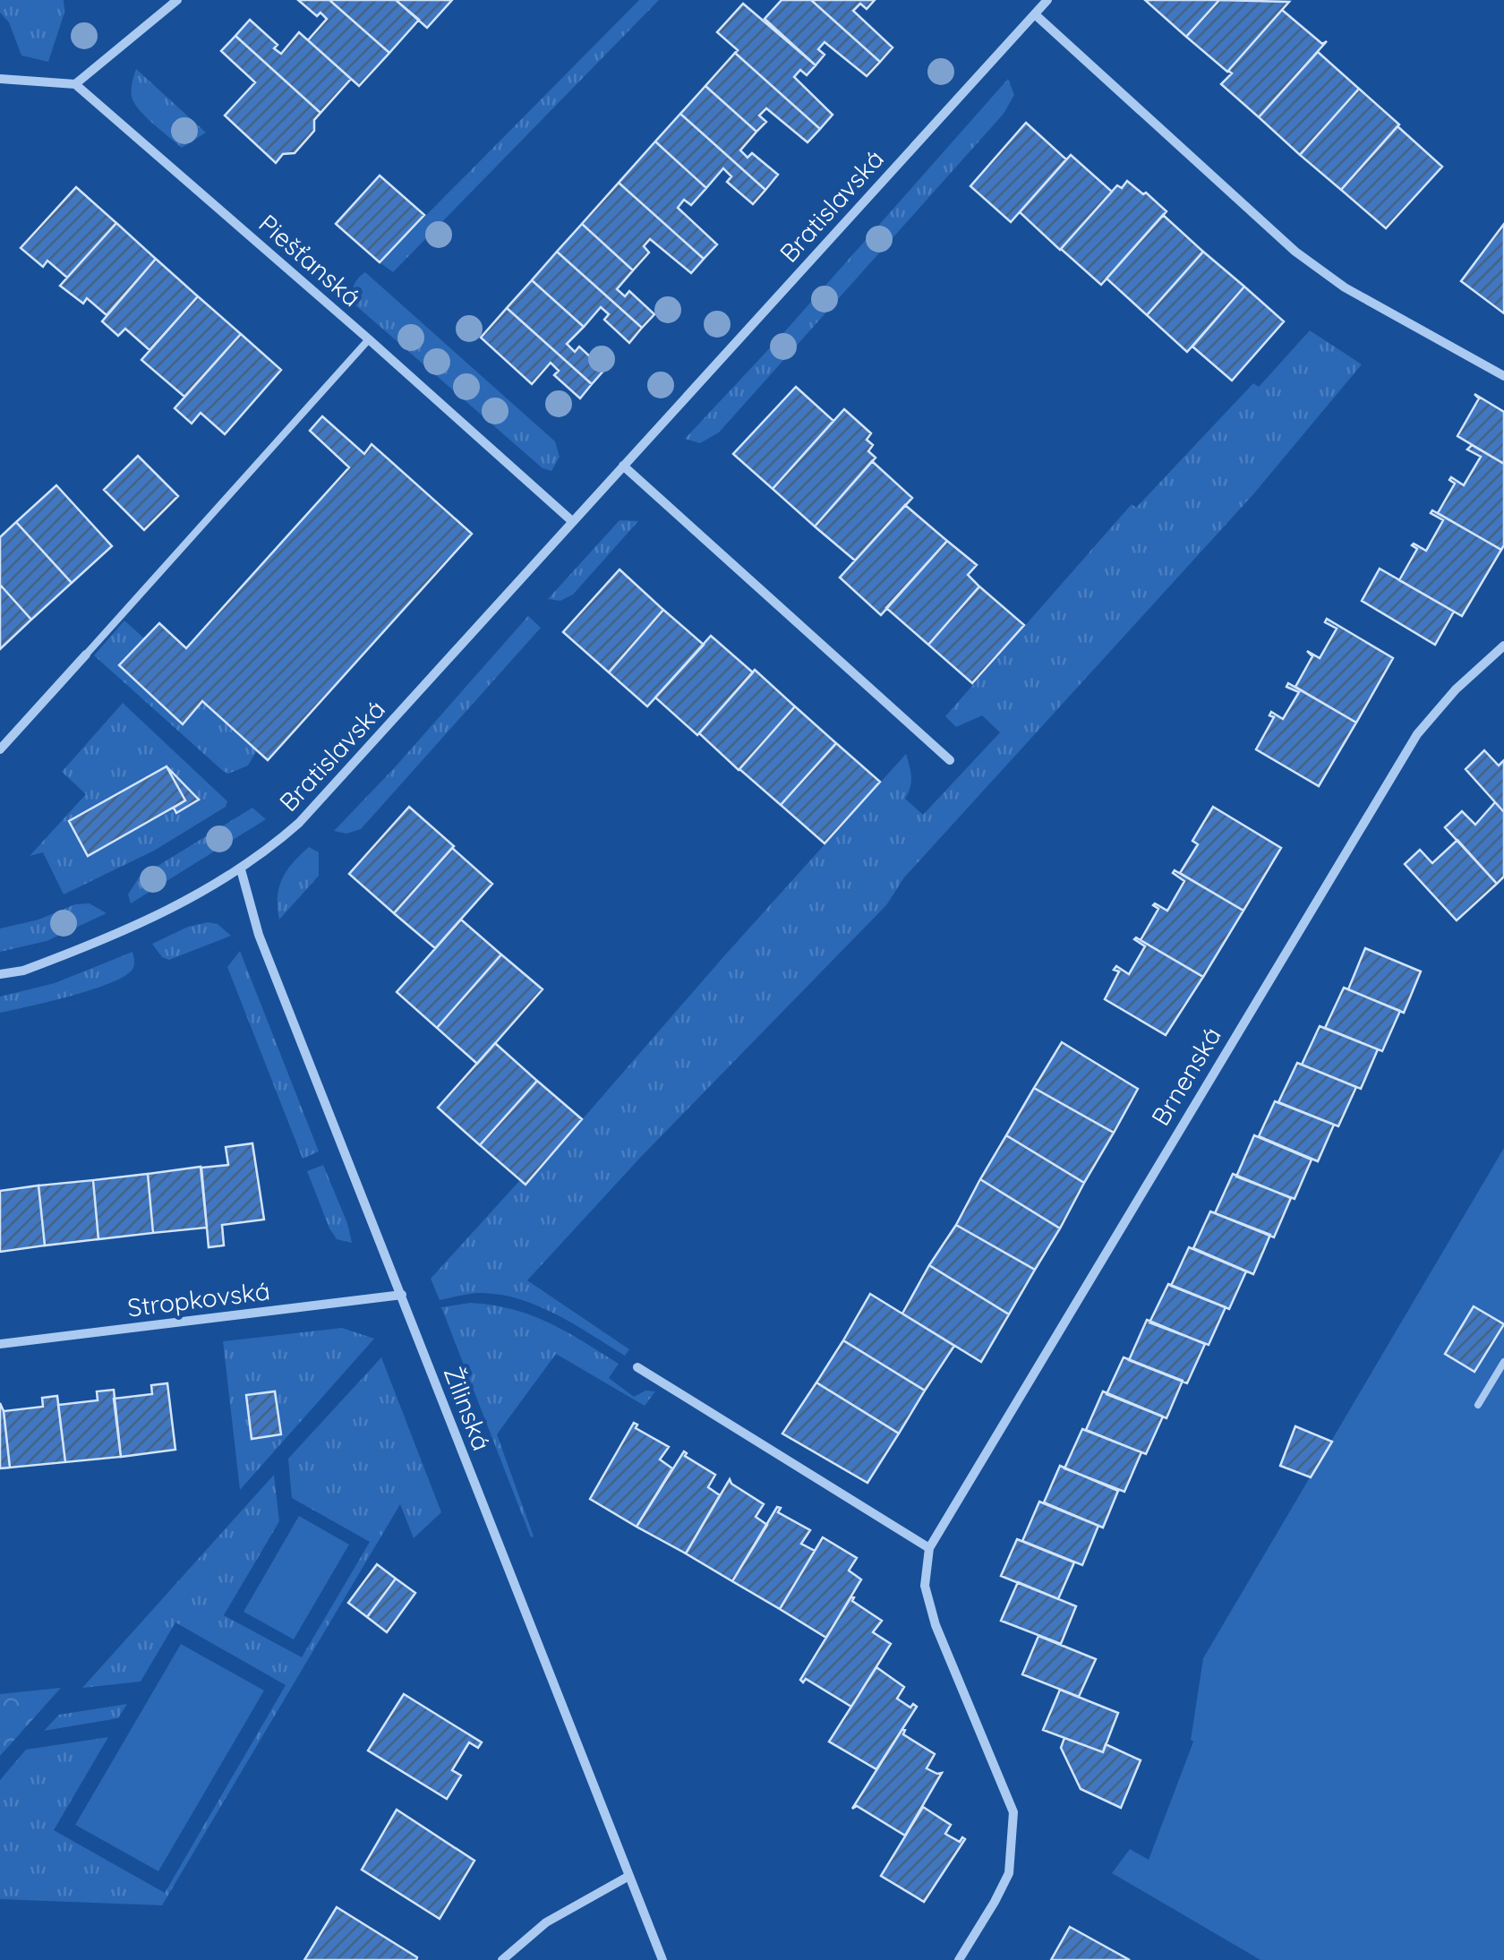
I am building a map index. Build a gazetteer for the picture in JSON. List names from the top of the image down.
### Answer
{
  "streets": {
    "street": [
      "Bratislavská",
      "Piešťanská",
      "Brnenská",
      "Stropkovská",
      "Žilinská"
    ]
  },
  "crossings": [
    ["Bratislavská", "Piešťanská"],
    ["Bratislavská", "Žilinská"],
    ["Stropkovská", "Žilinská"]
  ]
}
